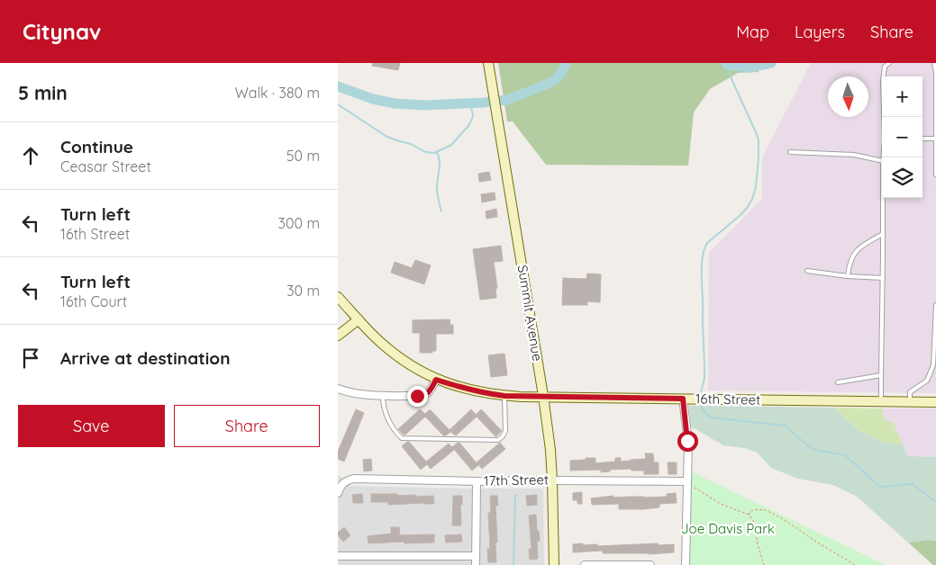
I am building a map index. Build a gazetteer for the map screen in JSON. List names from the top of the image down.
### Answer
{
  "streets": {
    "main road": ["Summit Avenue", "16th Street"],
    "street": ["17th Street"]
  },
  "crossings": [
    ["Summit Avenue", "16th Street"],
    ["Summit Avenue", "17th Street"]
  ],
  "parks": ["Joe Davis Park"],
  "north": "bottom",
  "page": {
    "header": "Citynav",
    "nav": ["Map", "Layers", "Share"],
    "heading": ["5 min", "Walk · 380 m"],
    "map_buttons": ["+", "−"],
    "list": [
      ["Continue", "Ceasar Street", "50 m"],
      ["Turn left", "16th Street", "300 m"],
      ["Turn left", "16th Court", "30 m"],
      "Arrive at destination"
    ],
    "buttons": ["Save", "Share"]
  }
}
